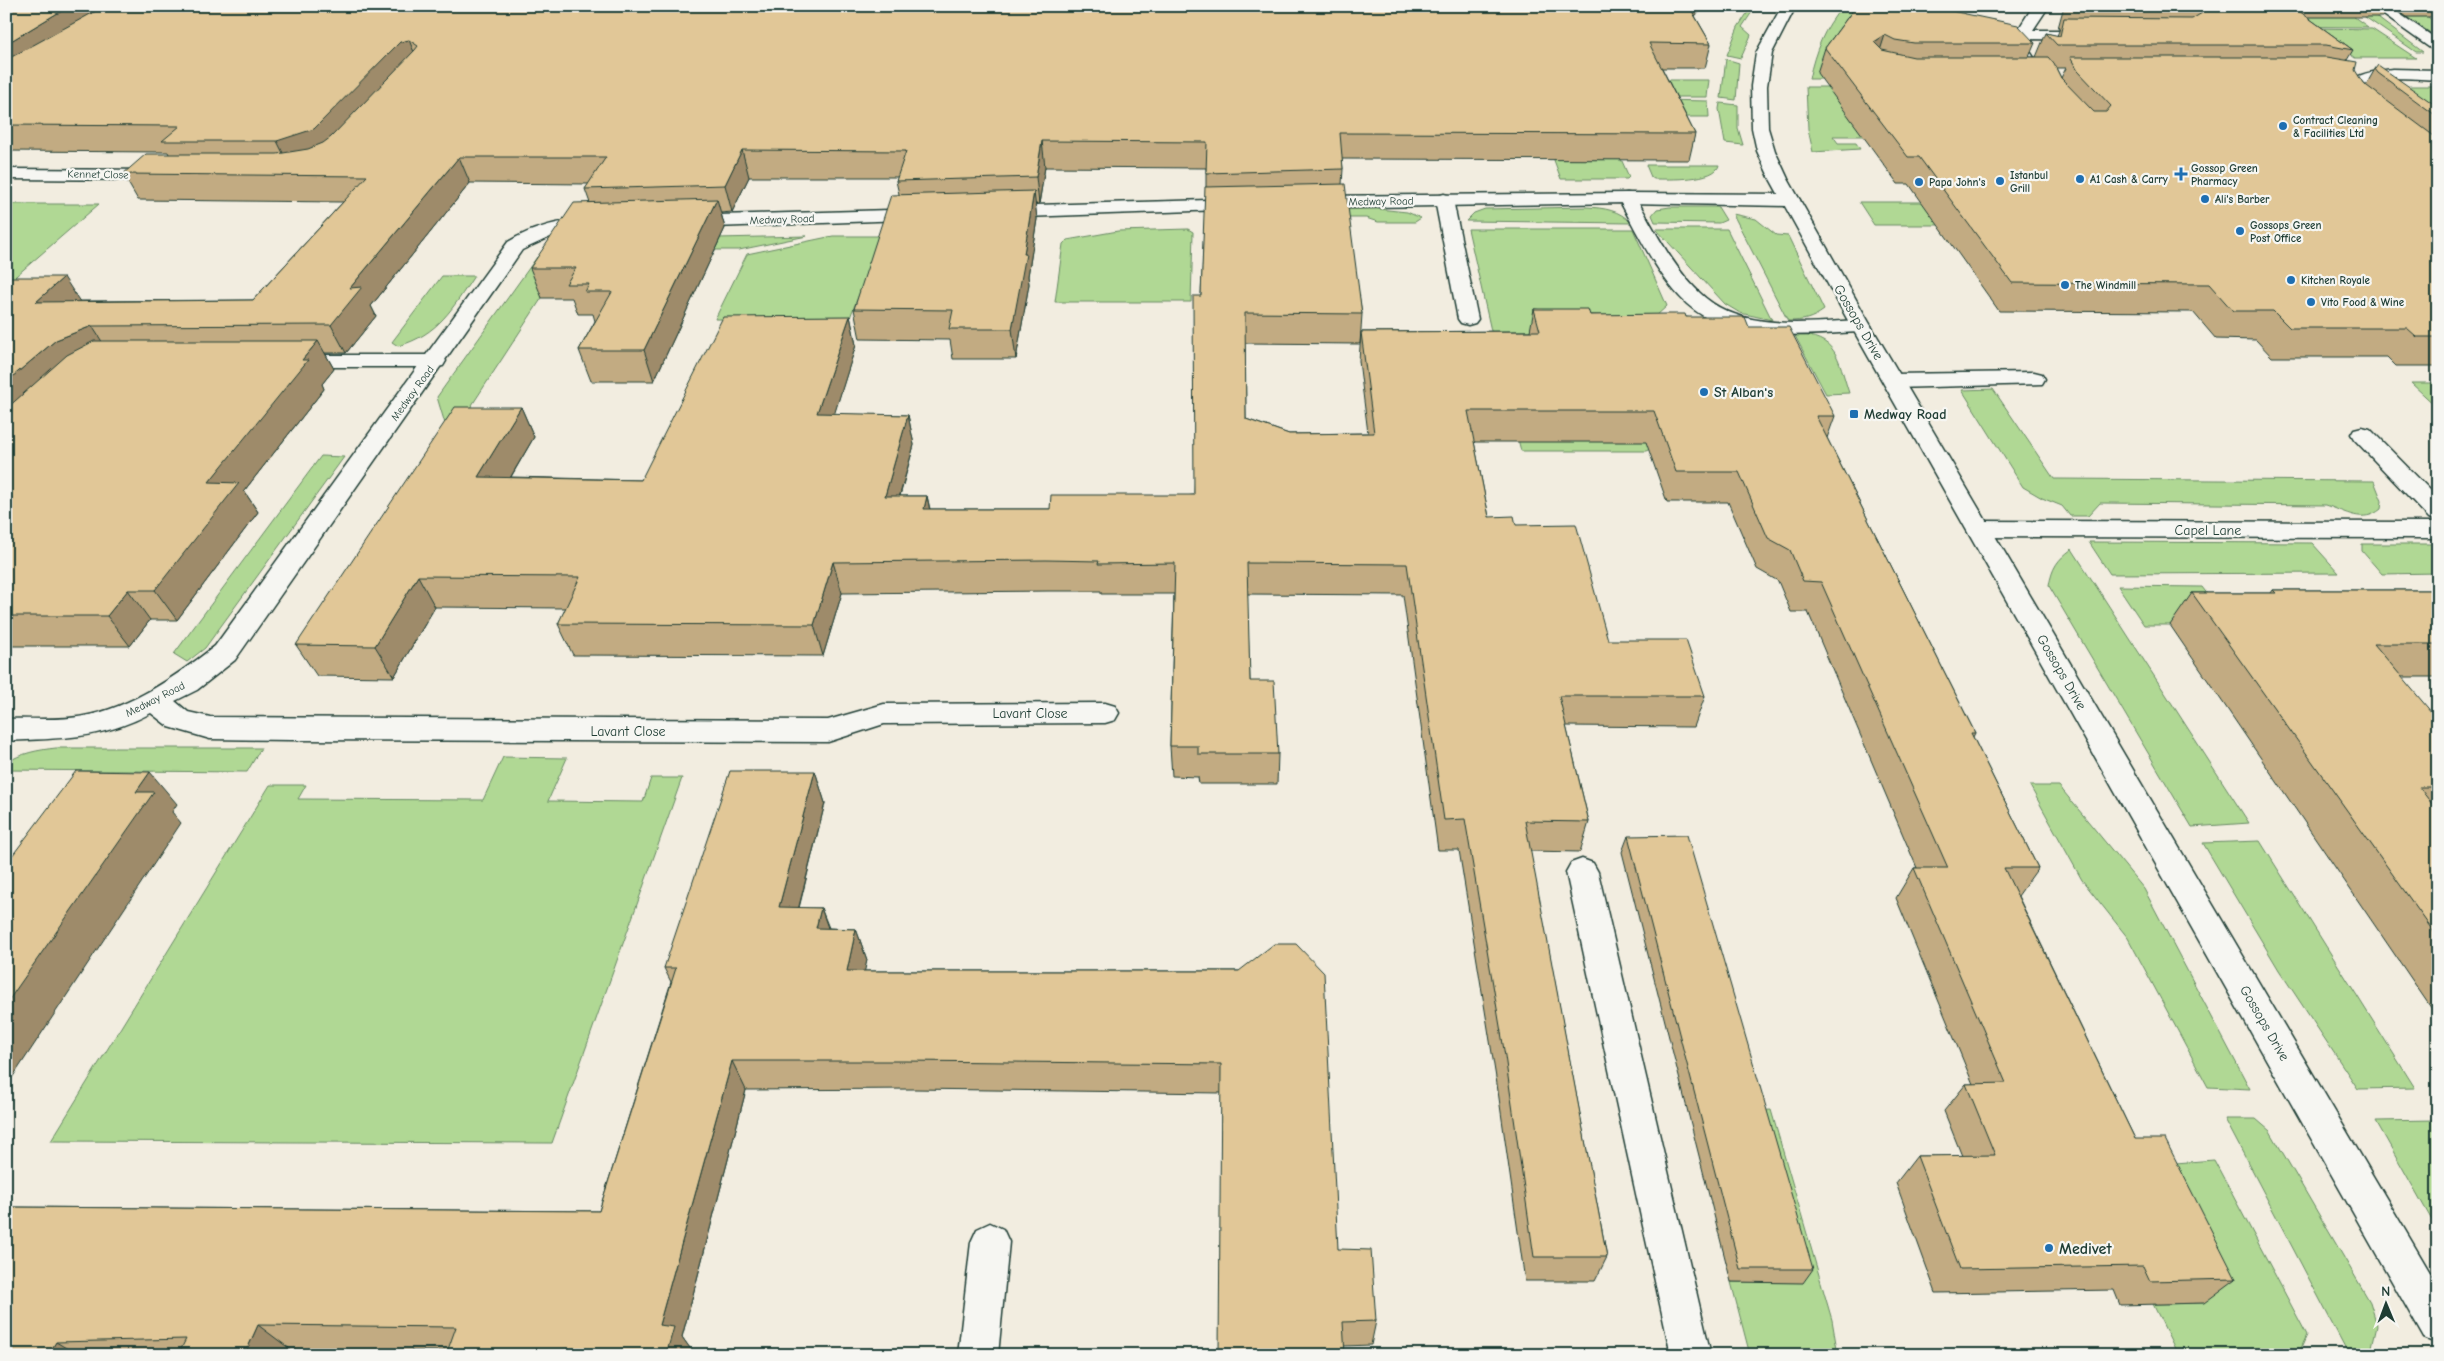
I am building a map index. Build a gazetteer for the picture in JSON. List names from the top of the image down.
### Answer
{
  "streets": {
    "street": [
      "Kennet Close",
      "Medway Road",
      "Gossops Drive",
      "Capel Lane",
      "Lavant Close"
    ]
  },
  "crossings": [
    ["Medway Road", "Gossops Drive"],
    ["Medway Road", "Lavant Close"],
    ["Gossops Drive", "Capel Lane"]
  ],
  "places": {
    "other": [
      "Contract Cleaning & Facilities Ltd",
      "A1 Cash & Carry",
      "Istanbul Grill",
      "Papa John's",
      "Ali's Barber",
      "Gossops Green Post Office",
      "Kitchen Royale",
      "The Windmill",
      "Vito Food & Wine",
      "St Alban's",
      "Medivet"
    ],
    "health": ["Gossop Green Pharmacy"],
    "transit": ["Medway Road"]
  },
  "north": "top"
}
